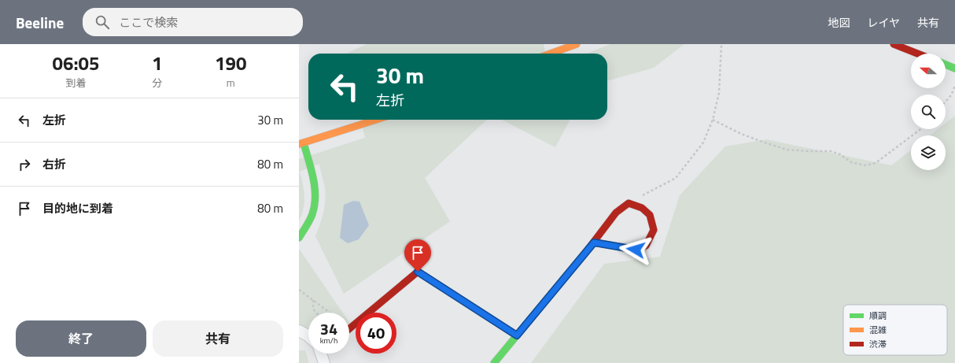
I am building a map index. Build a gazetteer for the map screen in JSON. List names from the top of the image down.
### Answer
{
  "legend": ["順調", "混雑", "渋滞"],
  "north": "left",
  "page": {
    "header": "Beeline",
    "search": "ここで検索",
    "nav": ["地図", "レイヤ", "共有"],
    "eta": [
      "06:05",
      "到着",
      "1",
      "分",
      "190",
      "m"
    ],
    "turn": ["30 m", "左折"],
    "list": [
      {
        "name": "左折",
        "value": "30 m"
      },
      {
        "name": "右折",
        "value": "80 m"
      },
      {
        "name": "目的地に到着",
        "value": "80 m"
      }
    ],
    "speed": "34 km/h",
    "limit": "40",
    "buttons": ["終了", "共有"]
  }
}
